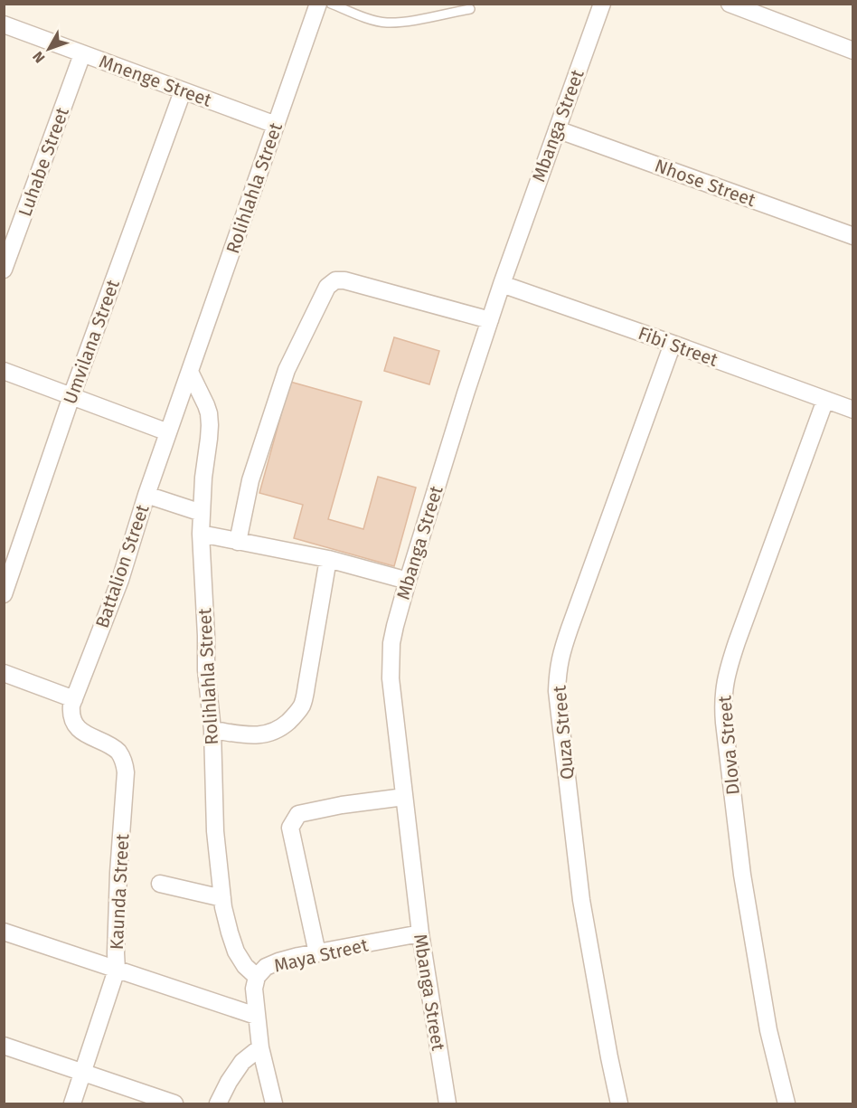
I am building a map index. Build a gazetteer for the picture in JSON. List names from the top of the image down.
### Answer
{
  "streets": {
    "street": [
      "Mnenge Street",
      "Mbanga Street",
      "Luhabe Street",
      "Nhose Street",
      "Rolihlahla Street",
      "Umvilana Street",
      "Fibi Street",
      "Battalion Street",
      "Quza Street",
      "Dlova Street",
      "Kaunda Street",
      "Maya Street"
    ]
  },
  "crossings": [
    ["Mnenge Street", "Luhabe Street"],
    ["Mnenge Street", "Rolihlahla Street"],
    ["Mnenge Street", "Umvilana Street"],
    ["Mbanga Street", "Nhose Street"],
    ["Mbanga Street", "Fibi Street"],
    ["Mbanga Street", "Maya Street"],
    ["Rolihlahla Street", "Battalion Street"],
    ["Rolihlahla Street", "Maya Street"],
    ["Fibi Street", "Quza Street"],
    ["Fibi Street", "Dlova Street"],
    ["Battalion Street", "Kaunda Street"]
  ],
  "north": "bottom left"
}
